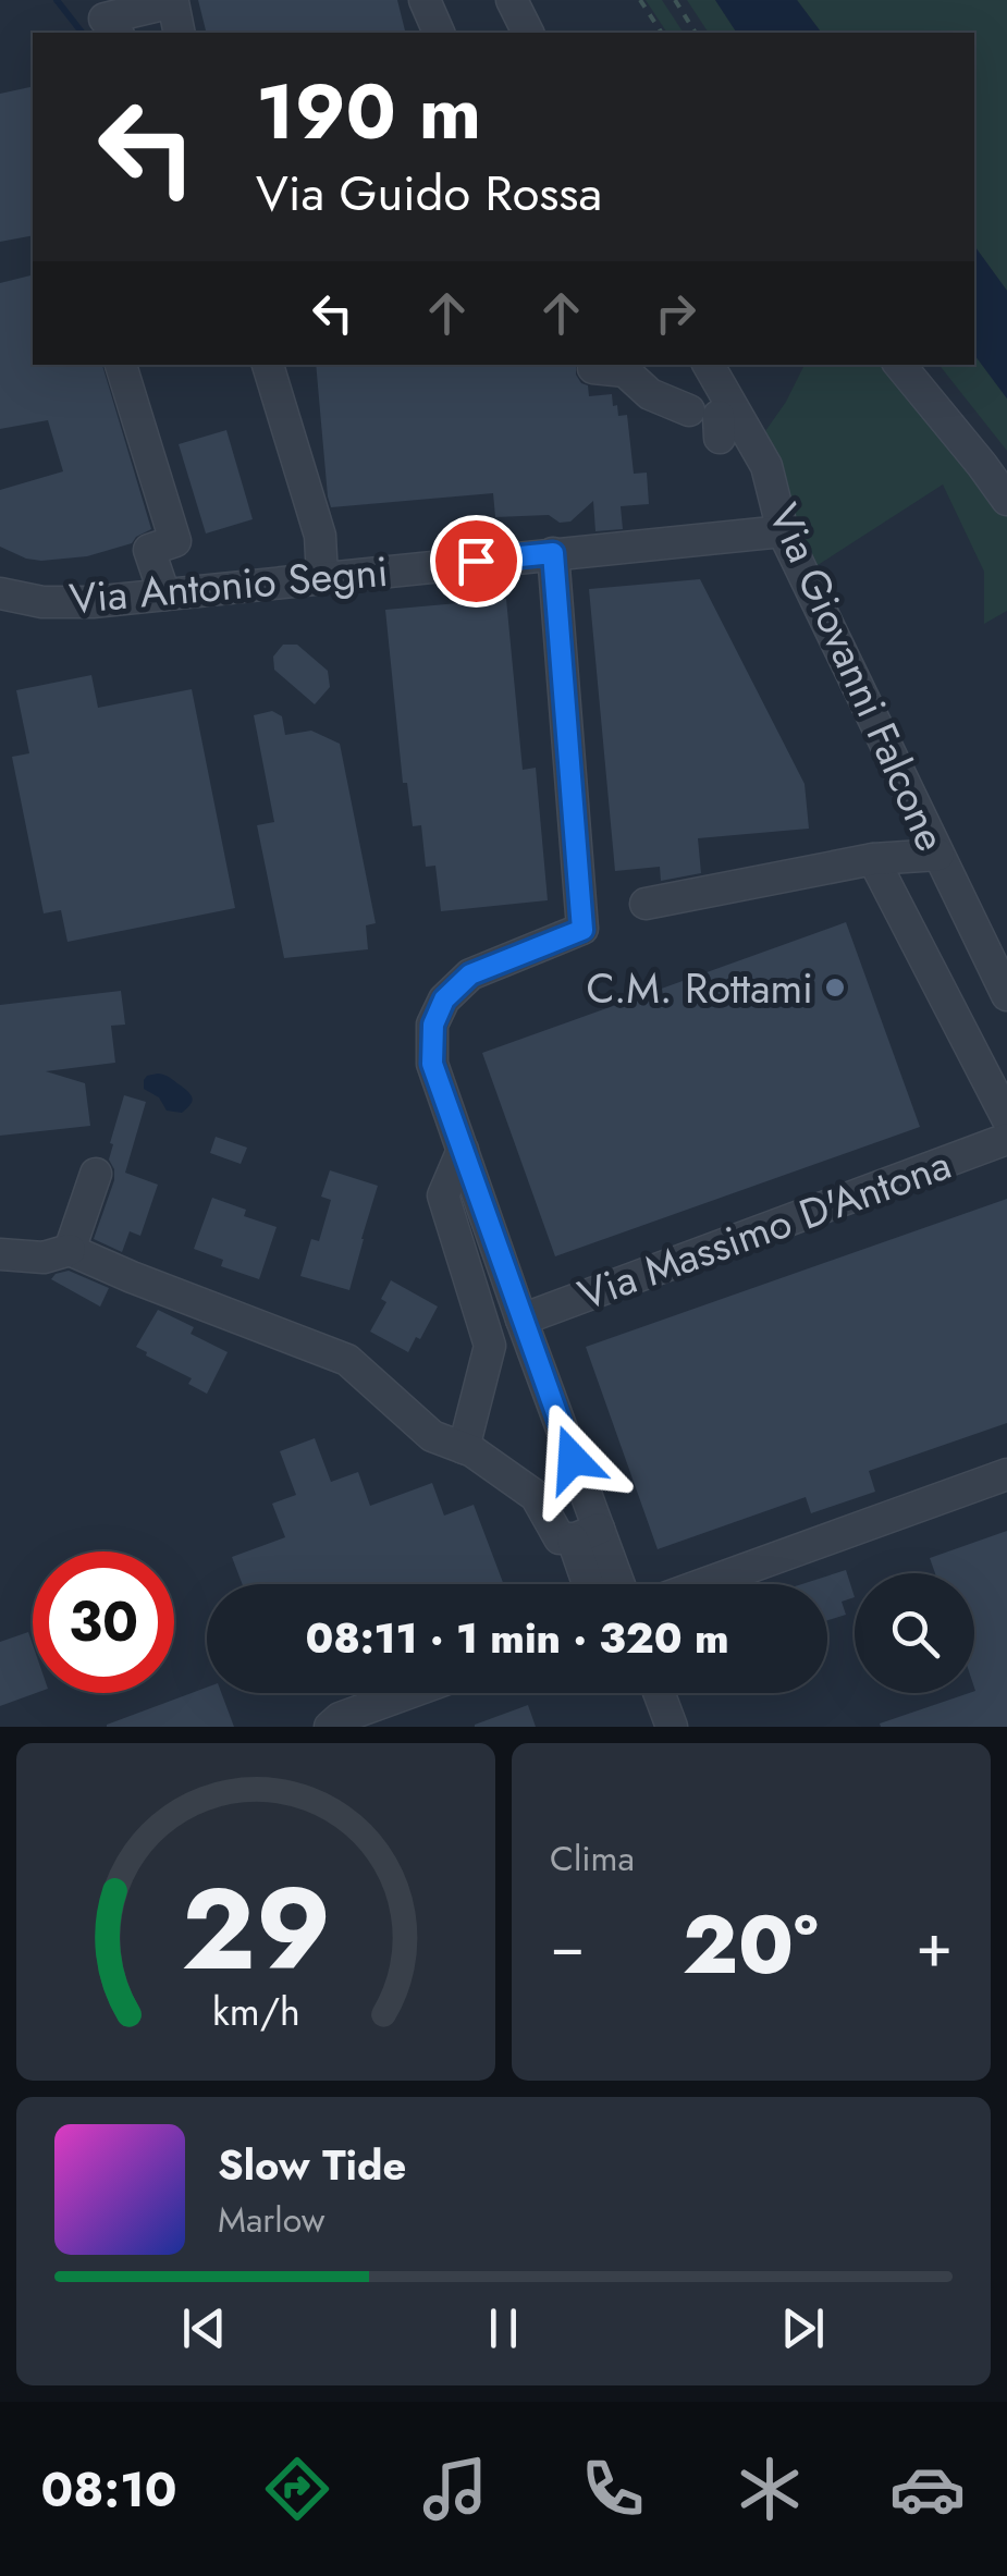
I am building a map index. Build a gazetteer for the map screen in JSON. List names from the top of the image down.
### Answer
{
  "streets": {
    "street": ["Via Antonio Segni", "Via Giovanni Falcone", "Via Massimo D'Antona"]
  },
  "crossings": [
    ["Via Antonio Segni", "Via Giovanni Falcone"]
  ],
  "places": ["C.M. Rottami"],
  "page": {
    "turn": ["190 m", "Via Guido Rossa"],
    "limit": "30",
    "trip": "08:11 · 1 min · 320 m",
    "tile": "Clima",
    "heat": ["−", "20°", "+"],
    "song": ["Slow Tide", "Marlow"],
    "tabs": "08:10",
    "gauge": ["29", "km/h"]
  }
}
